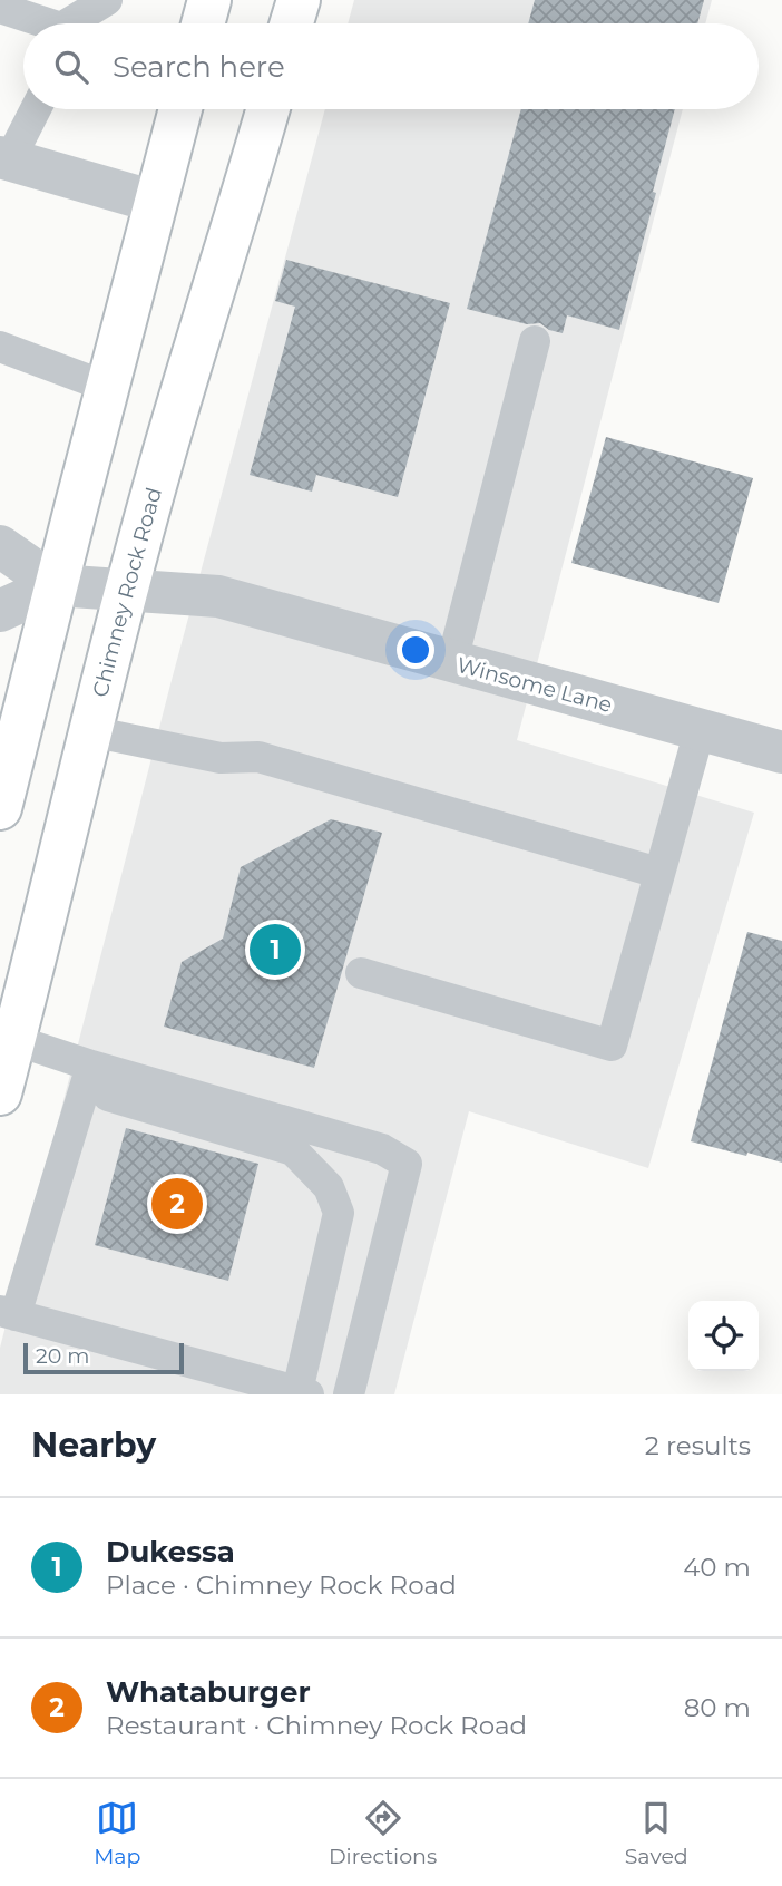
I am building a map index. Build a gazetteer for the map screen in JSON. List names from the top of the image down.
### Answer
{
  "streets": {
    "main road": ["Chimney Rock Road"],
    "street": ["Winsome Lane"]
  },
  "crossings": [
    ["Chimney Rock Road", "Winsome Lane"]
  ],
  "scale_bar": "20 m",
  "page": {
    "search": "Search here",
    "pins": ["1", "2"],
    "scale": "20 m",
    "heading": ["Nearby", "2 results"],
    "list": [
      {
        "mark": "1",
        "name": "Dukessa",
        "note": "Place · Chimney Rock Road",
        "value": "40 m"
      },
      {
        "mark": "2",
        "name": "Whataburger",
        "note": "Restaurant · Chimney Rock Road",
        "value": "80 m"
      }
    ],
    "nav": ["Map", "Directions", "Saved"]
  }
}
